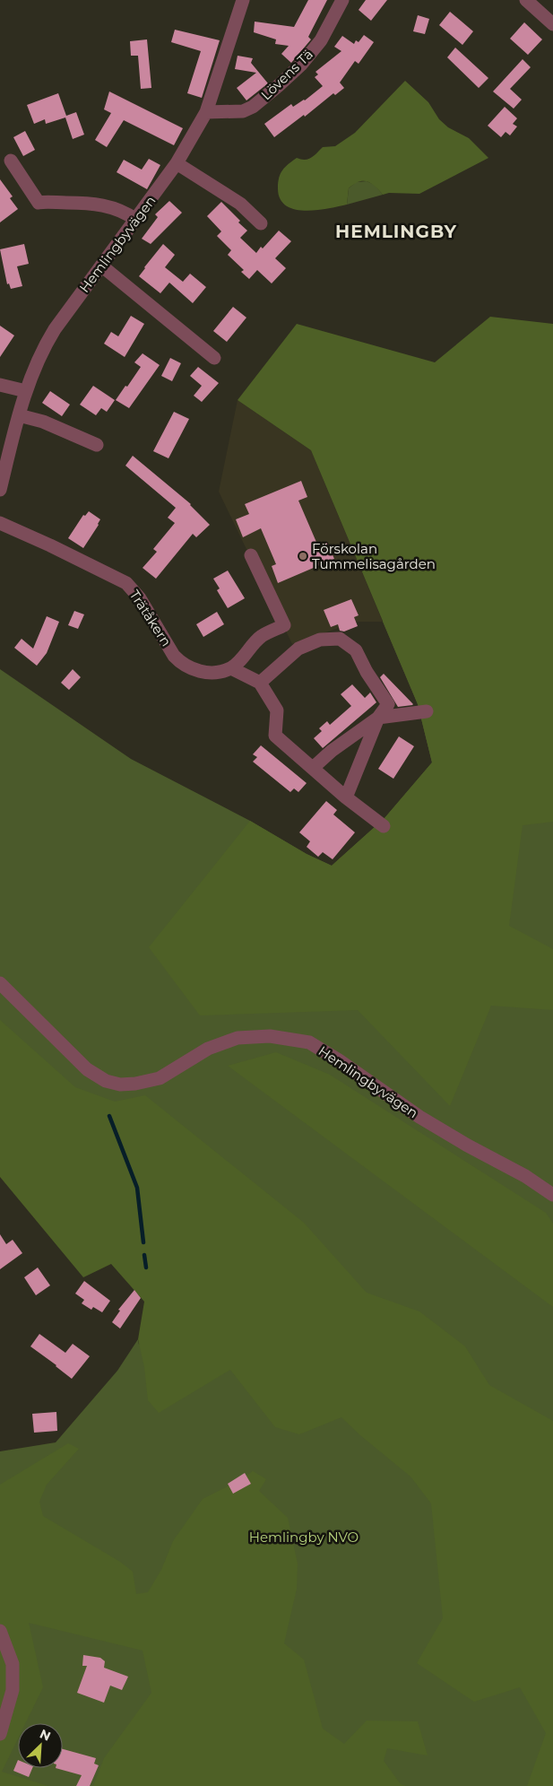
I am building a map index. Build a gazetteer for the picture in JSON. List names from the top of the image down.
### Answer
{
  "streets": {
    "street": ["Lövens Tä", "Hemlingbyvägen", "Trätåkern"]
  },
  "crossings": [
    ["Lövens Tä", "Hemlingbyvägen"]
  ],
  "districts": ["HEMLINGBY"],
  "parks": ["Hemlingby NVO"],
  "places": ["Förskolan Tummelisagården"],
  "north": "top right"
}
